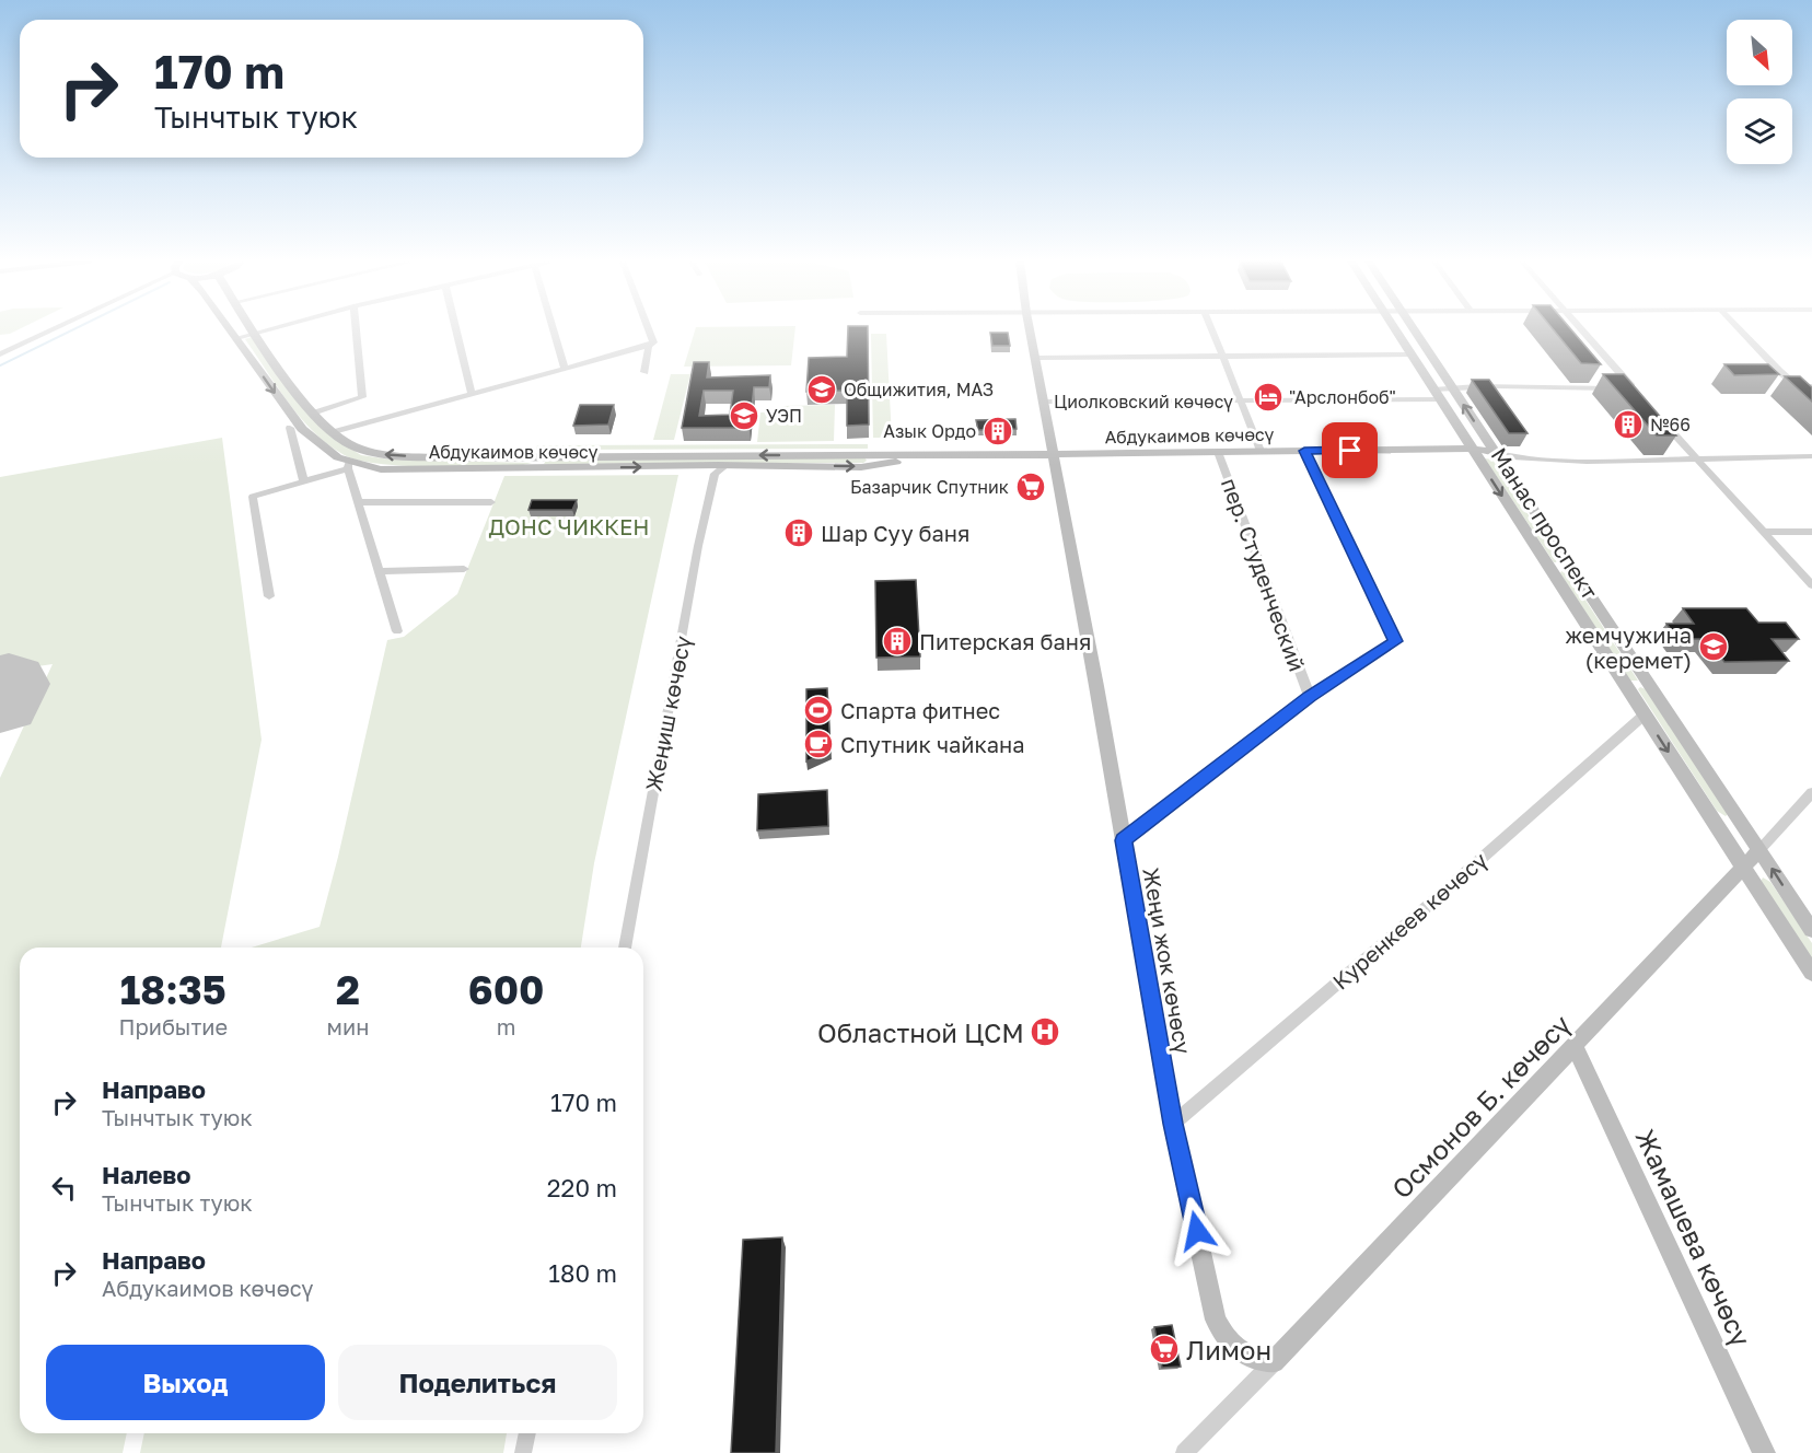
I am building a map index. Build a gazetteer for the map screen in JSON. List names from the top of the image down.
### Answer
{
  "streets": {
    "main road": [
      "Абдукаимов көчөсү",
      "Манас проспект",
      "Жеңи жок көчөсү",
      "Осмонов Б. көчөсү",
      "Жамашева көчөсү"
    ],
    "street": [
      "Циолковский көчөсү",
      "пер. Студенческий",
      "Жеңиш көчөсү",
      "Куренкеев көчөсү"
    ]
  },
  "crossings": [
    ["Циолковский көчөсү", "Манас проспект"],
    ["Циолковский көчөсү", "Жеңи жок көчөсү"],
    ["Абдукаимов көчөсү", "Манас проспект"],
    ["Абдукаимов көчөсү", "пер. Студенческий"],
    ["Абдукаимов көчөсү", "Жеңи жок көчөсү"],
    ["Манас проспект", "Куренкеев көчөсү"],
    ["Манас проспект", "Осмонов Б. көчөсү"],
    ["Куренкеев көчөсү", "Жеңи жок көчөсү"],
    ["Жеңи жок көчөсү", "Осмонов Б. көчөсү"],
    ["Осмонов Б. көчөсү", "Жамашева көчөсү"]
  ],
  "parks": ["ДОНС ЧИККЕН"],
  "places": {
    "school or university": ["Общижития, МАЗ", "УЭП", "жемчужина (керемет)"],
    "hotel": ["\"Арслонбоб\""],
    "building": [
      "№66",
      "Азык Ордо",
      "Шар Суу баня",
      "Питерская баня"
    ],
    "supermarket": ["Базарчик Спутник", "Лимон"],
    "sports": ["Спарта фитнес"],
    "cafe": ["Спутник чайкана"],
    "hospital": ["Областной ЦСМ"]
  },
  "north": "bottom right",
  "page": {
    "turn": ["170 m", "Тынчтык туюк"],
    "eta": [
      "18:35",
      "Прибытие",
      "2",
      "мин",
      "600",
      "m"
    ],
    "list": [
      {
        "name": "Направо",
        "note": "Тынчтык туюк",
        "value": "170 m"
      },
      {
        "name": "Налево",
        "note": "Тынчтык туюк",
        "value": "220 m"
      },
      {
        "name": "Направо",
        "note": "Абдукаимов көчөсү",
        "value": "180 m"
      }
    ],
    "buttons": ["Выход", "Поделиться"]
  }
}
